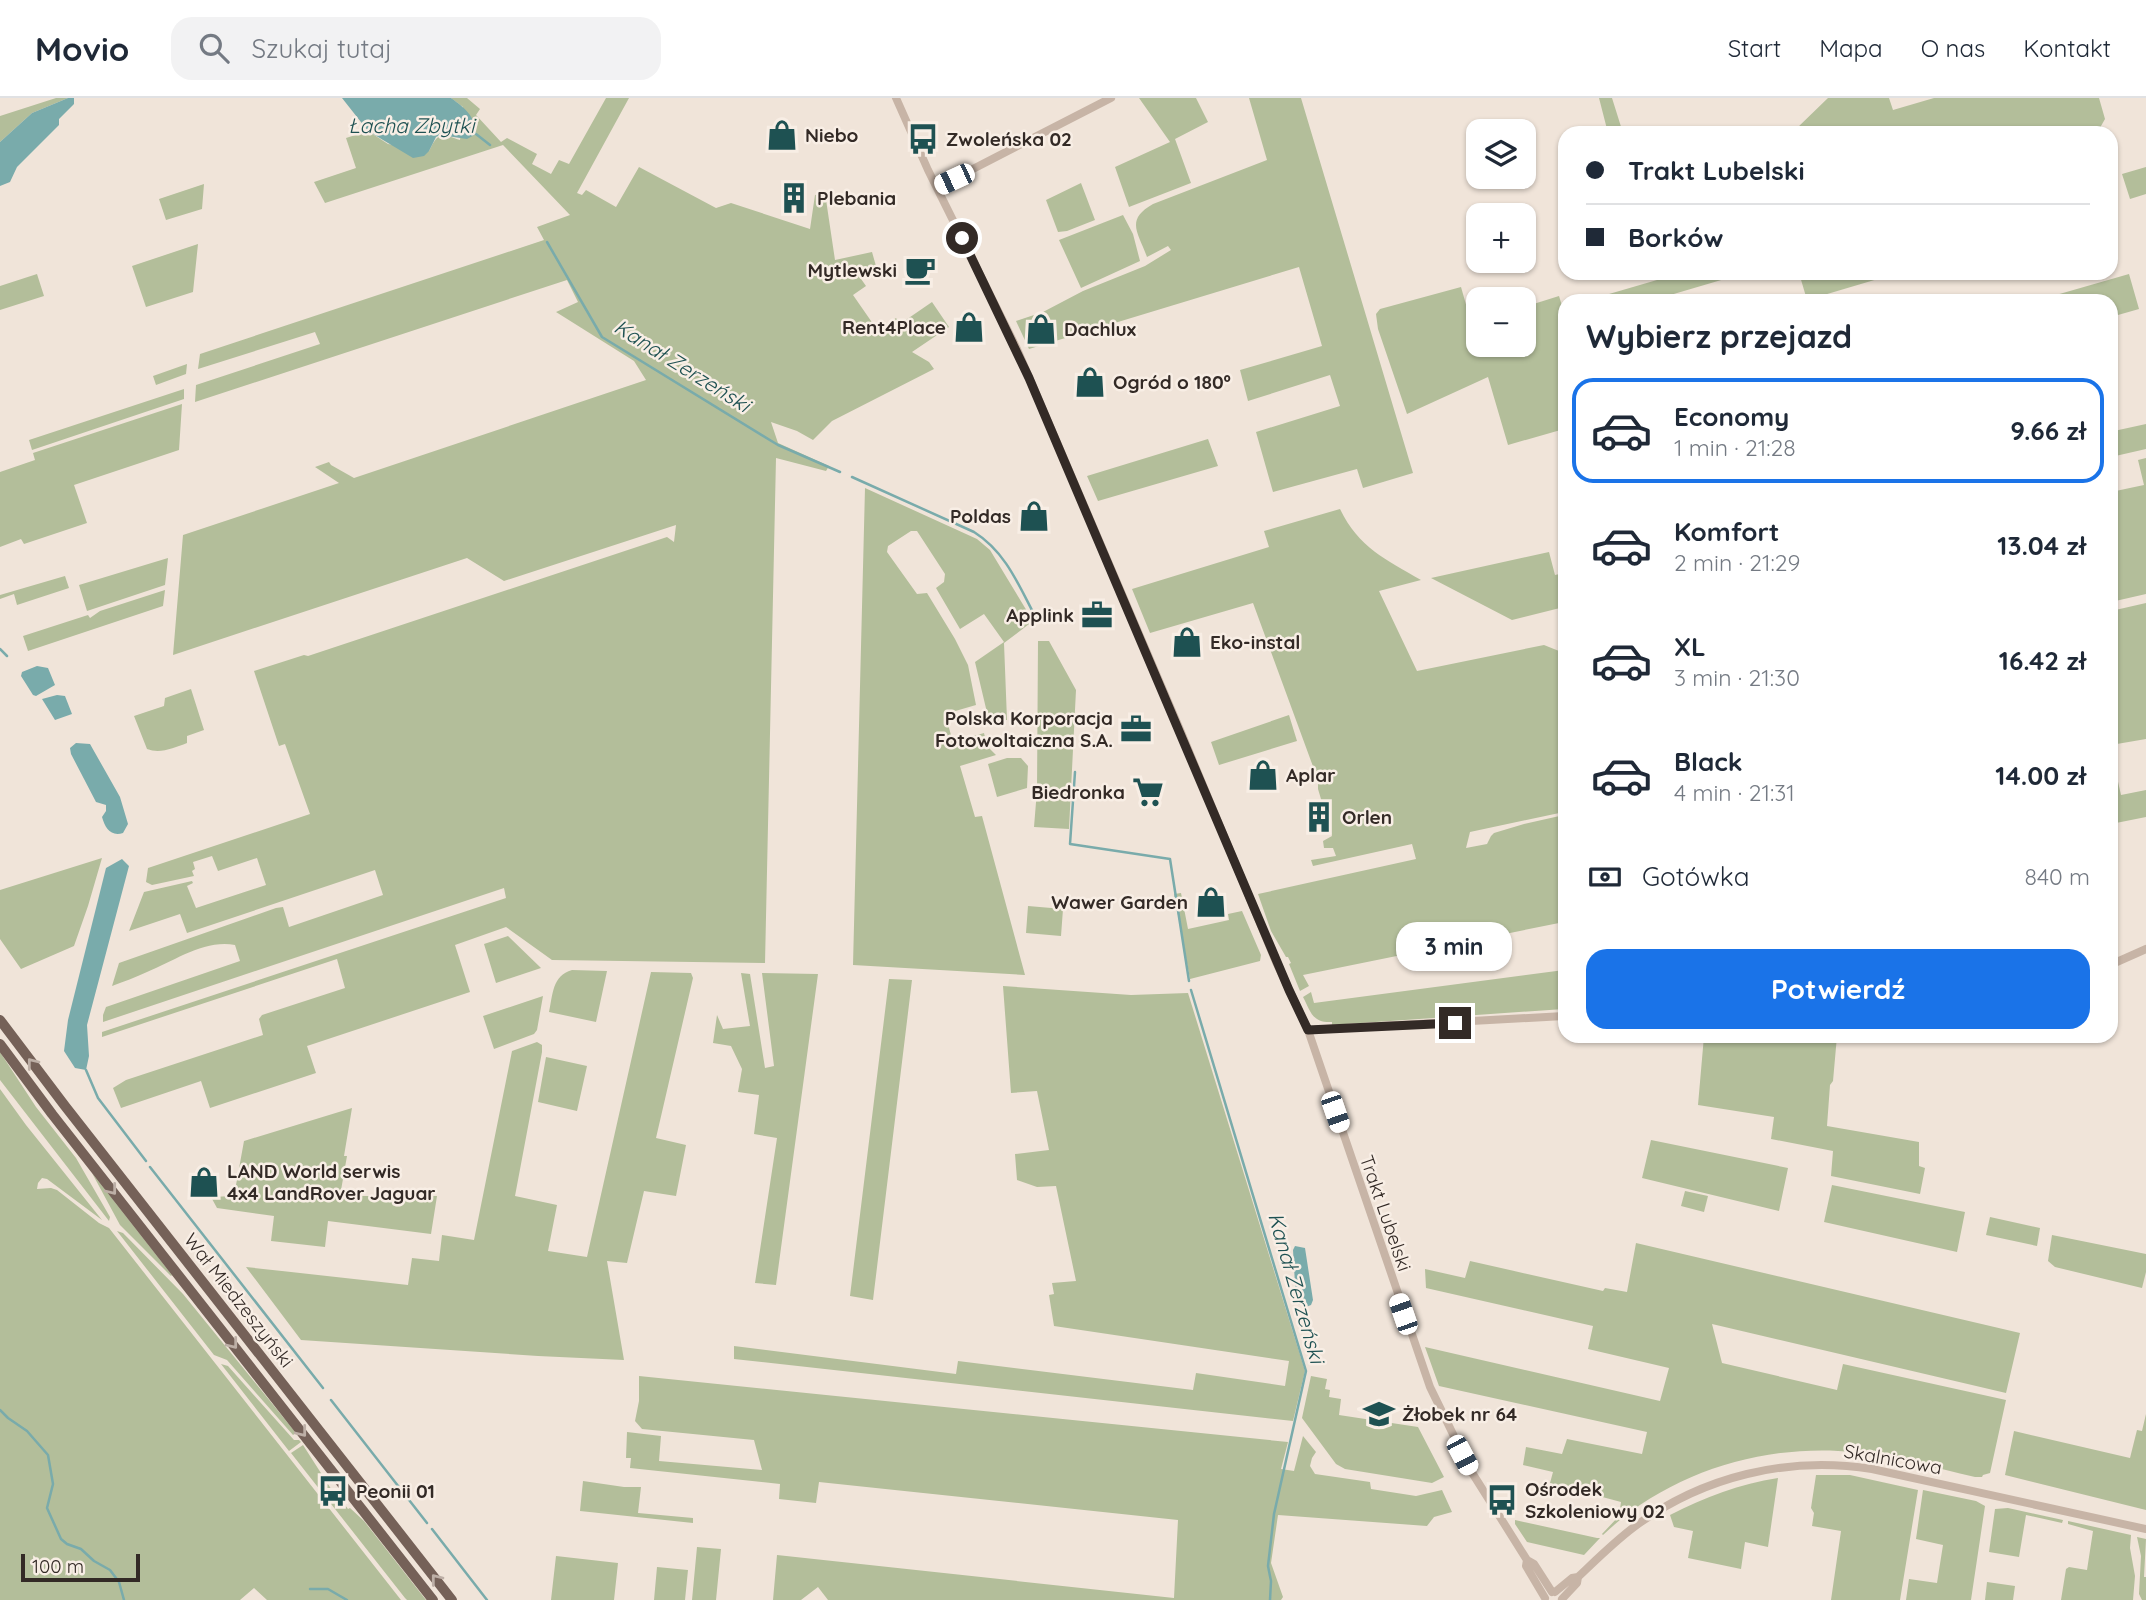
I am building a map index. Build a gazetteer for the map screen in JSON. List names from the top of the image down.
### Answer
{
  "streets": {
    "main road": ["Wał Miedzeszyński"],
    "street": ["Trakt Lubelski", "Skalnicowa"]
  },
  "crossings": [
    ["Trakt Lubelski", "Skalnicowa"]
  ],
  "water": ["Łacha Zbytki", "Kanał Zerzeński"],
  "places": {
    "shop": [
      "Niebo",
      "Rent4Place",
      "Dachlux",
      "Ogród o 180⁰",
      "Poldas",
      "Eko-instal",
      "Aplar",
      "Wawer Garden",
      "LAND World serwis 4x4 LandRover Jaguar"
    ],
    "bus stop": ["Zwoleńska 02", "Peonii 01", "Ośrodek Szkoleniowy 02"],
    "building": ["Plebania", "Orlen"],
    "cafe": ["Mytlewski"],
    "office": ["Applink", "Polska Korporacja Fotowoltaiczna S.A."],
    "supermarket": ["Biedronka"],
    "school or university": ["Żłobek nr 64"]
  },
  "scale_bar": "100 m",
  "page": {
    "header": "Movio",
    "search": "Szukaj tutaj",
    "nav": [
      "Start",
      "Mapa",
      "O nas",
      "Kontakt"
    ],
    "map_buttons": ["+", "−"],
    "banner": ["Trakt Lubelski", "Borków"],
    "heading": "Wybierz przejazd",
    "list": [
      {
        "name": "Economy",
        "note": "1 min · 21:28",
        "value": "9.66 zł"
      },
      {
        "name": "Komfort",
        "note": "2 min · 21:29",
        "value": "13.04 zł"
      },
      {
        "name": "XL",
        "note": "3 min · 21:30",
        "value": "16.42 zł"
      },
      {
        "name": "Black",
        "note": "4 min · 21:31",
        "value": "14.00 zł"
      }
    ],
    "pay": ["Gotówka", "840 m"],
    "bubble": "3 min",
    "buttons": "Potwierdź",
    "scale": "100 m"
  }
}
